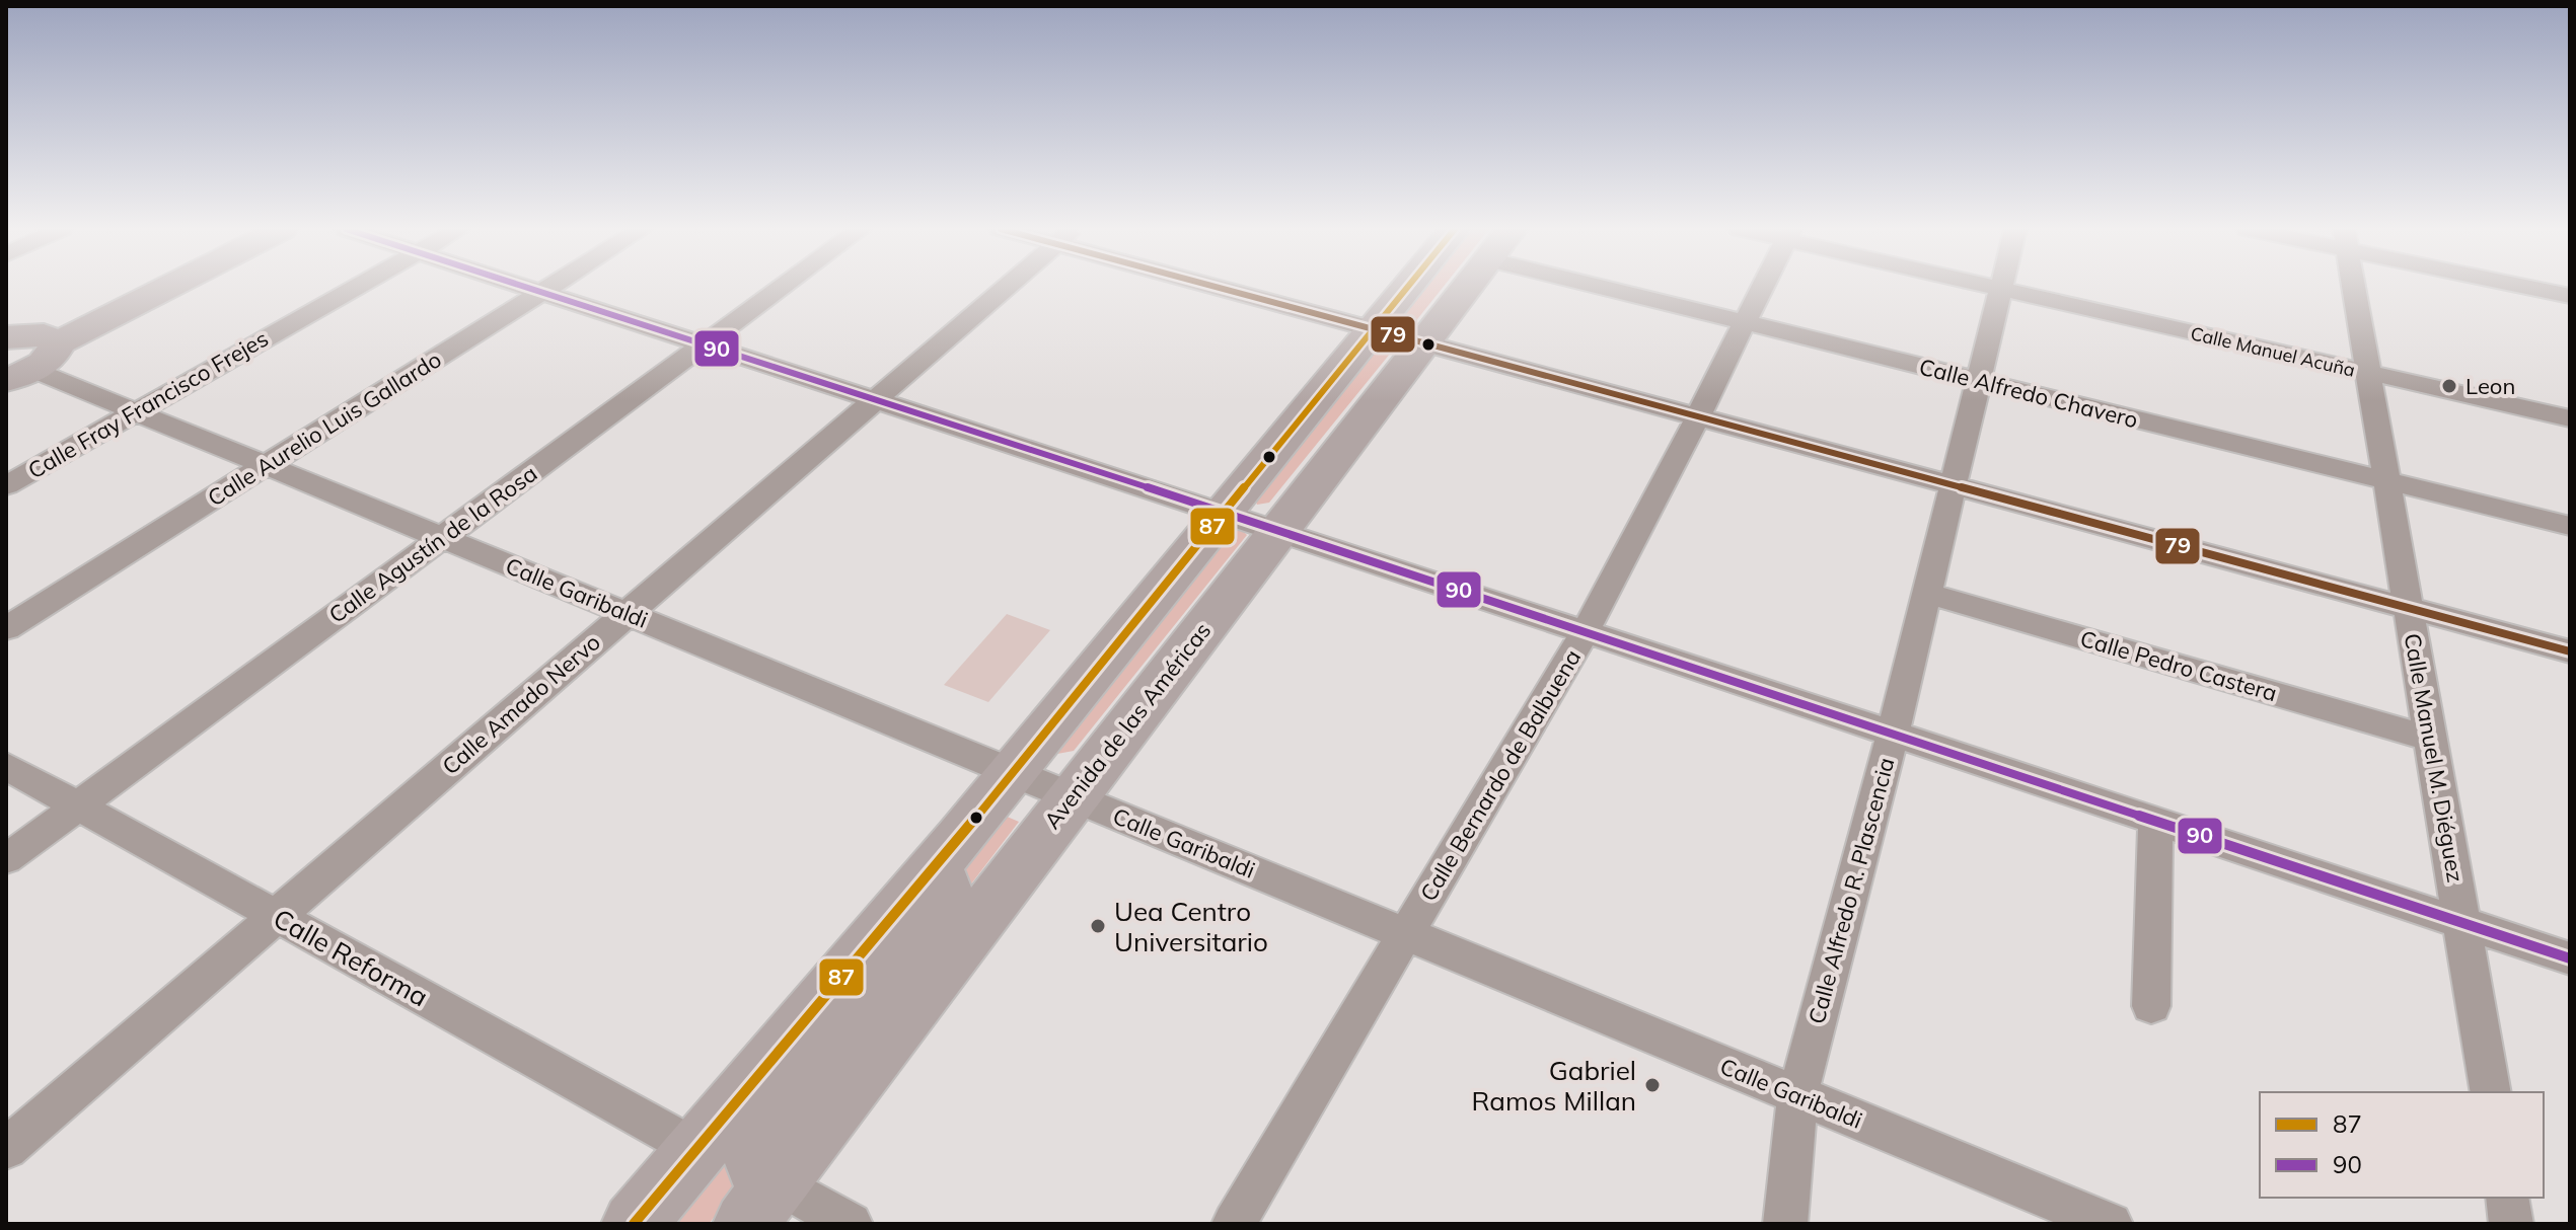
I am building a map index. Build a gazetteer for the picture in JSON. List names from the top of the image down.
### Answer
{
  "streets": {
    "main road": ["Avenida de las Américas"],
    "street": [
      "Calle Manuel Acuña",
      "Calle Alfredo Chavero",
      "Calle Fray Francisco Frejes",
      "Calle Aurelio Luis Gallardo",
      "Calle Agustín de la Rosa",
      "Calle Garibaldi",
      "Calle Pedro Castera",
      "Calle Amado Nervo",
      "Calle Manuel M. Diéguez",
      "Calle Bernardo de Balbuena",
      "Calle Alfredo R. Plascencia",
      "Calle Reforma"
    ]
  },
  "crossings": [
    ["Calle Manuel Acuña", "Calle Manuel M. Diéguez"],
    ["Calle Manuel Acuña", "Calle Alfredo R. Plascencia"],
    ["Calle Alfredo Chavero", "Calle Manuel M. Diéguez"],
    ["Calle Alfredo Chavero", "Calle Bernardo de Balbuena"],
    ["Calle Alfredo Chavero", "Calle Alfredo R. Plascencia"],
    ["Calle Fray Francisco Frejes", "Calle Garibaldi"],
    ["Calle Aurelio Luis Gallardo", "Calle Garibaldi"],
    ["Calle Agustín de la Rosa", "Calle Garibaldi"],
    ["Calle Agustín de la Rosa", "Calle Reforma"],
    ["Calle Garibaldi", "Calle Amado Nervo"],
    ["Calle Garibaldi", "Avenida de las Américas"],
    ["Calle Garibaldi", "Calle Bernardo de Balbuena"],
    ["Calle Garibaldi", "Calle Alfredo R. Plascencia"],
    ["Calle Pedro Castera", "Calle Manuel M. Diéguez"],
    ["Calle Pedro Castera", "Calle Alfredo R. Plascencia"],
    ["Calle Amado Nervo", "Calle Reforma"]
  ],
  "places": ["Leon", "Uea Centro Universitario", "Gabriel Ramos Millan"],
  "lines": ["transit line 87", "transit line 90", "transit line 79"],
  "legend": ["87", "90"]
}
